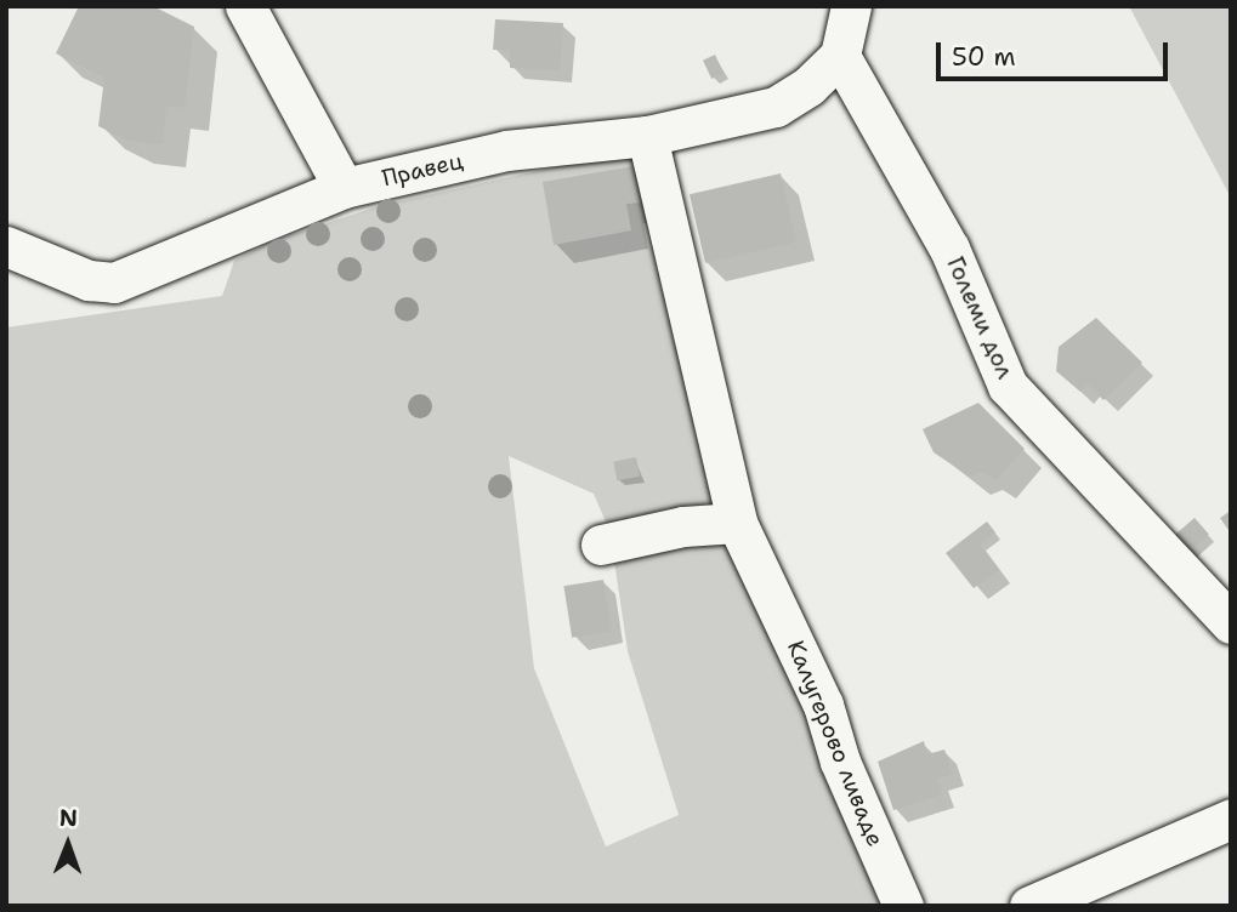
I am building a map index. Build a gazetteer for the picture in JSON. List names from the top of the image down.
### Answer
{
  "streets": {
    "street": ["Правец", "Големи дол", "Калугерово ливаде"]
  },
  "crossings": [
    ["Правец", "Големи дол"],
    ["Правец", "Калугерово ливаде"]
  ],
  "scale_bar": "50 m",
  "north": "top"
}
